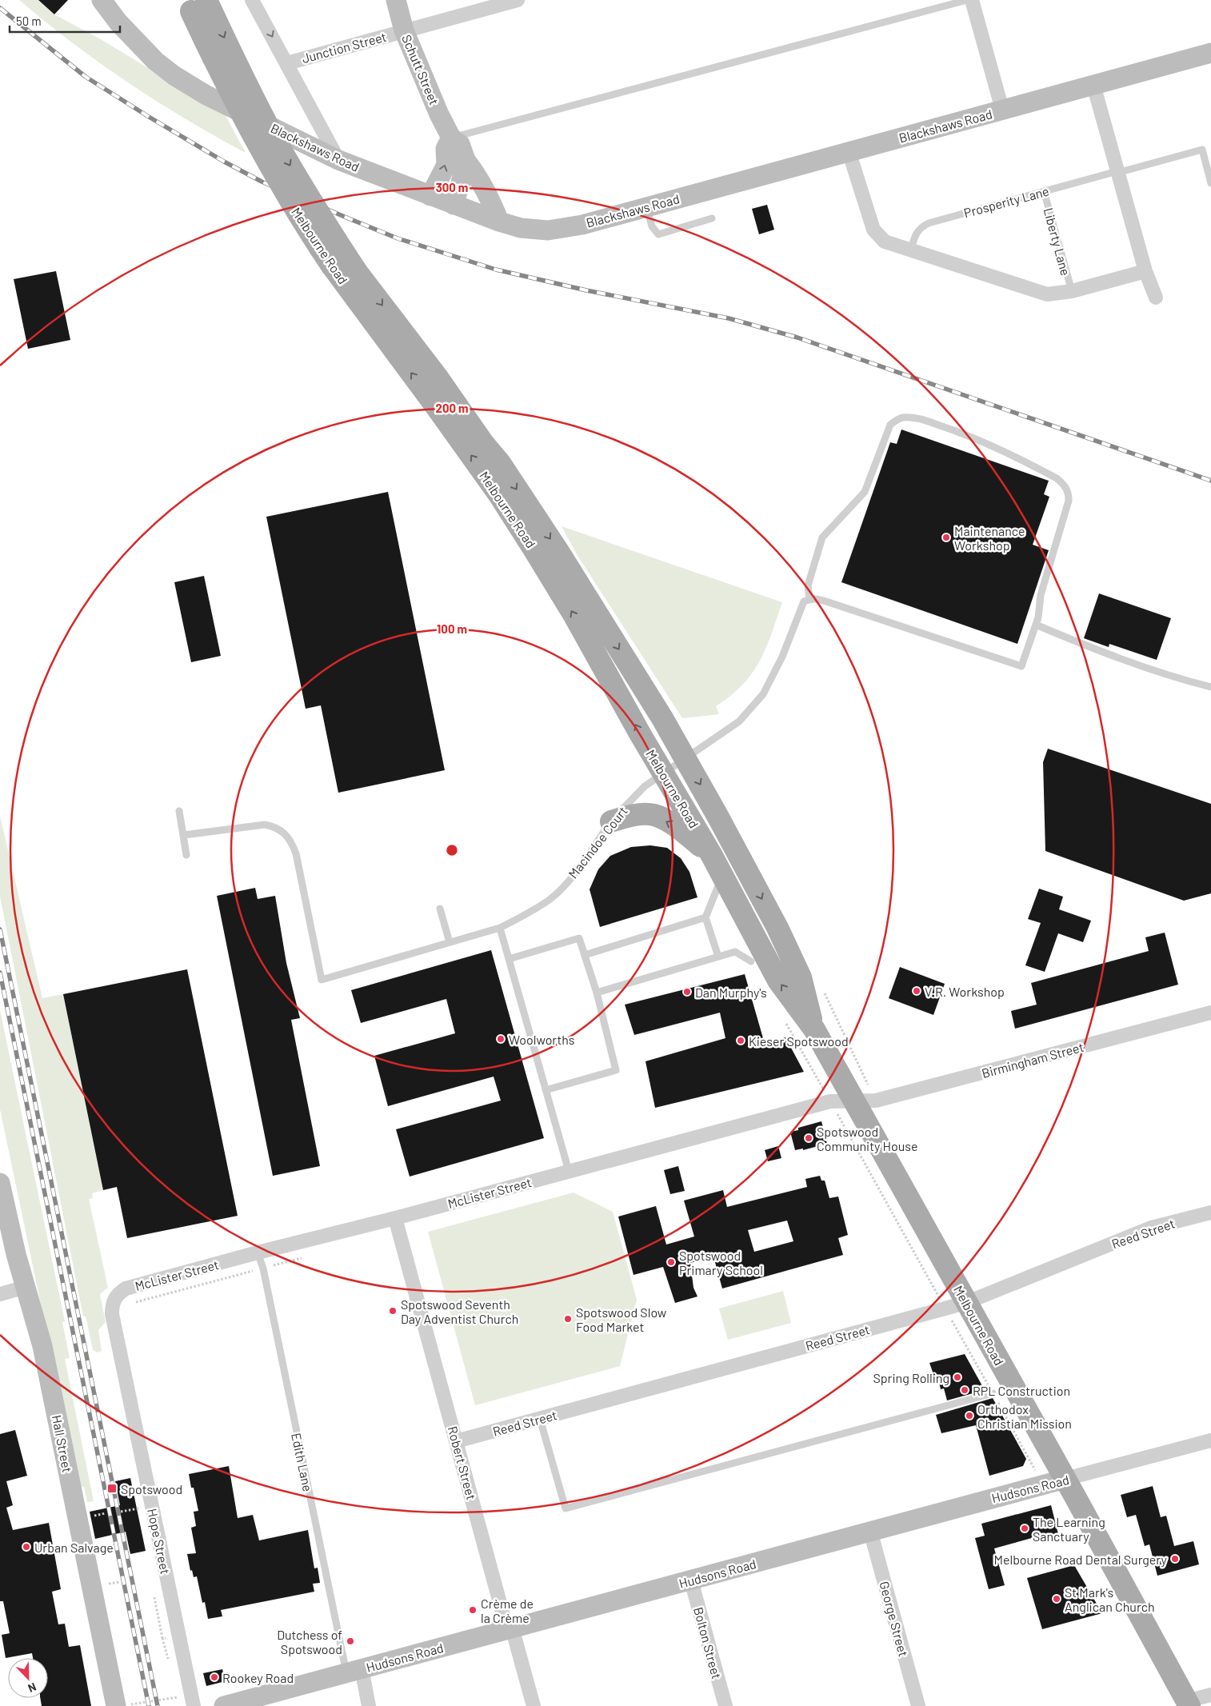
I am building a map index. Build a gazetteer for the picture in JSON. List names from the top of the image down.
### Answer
{
  "streets": {
    "main road": ["Melbourne Road"],
    "street": [
      "Junction Street",
      "Schutt Street",
      "Blackshaws Road",
      "Birmingham Street",
      "McLister Street",
      "Reed Street",
      "Hall Street",
      "Robert Street",
      "Hudsons Road",
      "Hope Street",
      "George Street",
      "Bolton Street"
    ],
    "lane": [
      "Prosperity Lane",
      "Liberty Lane",
      "Macindoe Court",
      "Edith Lane"
    ]
  },
  "crossings": [
    ["Junction Street", "Schutt Street"],
    ["Schutt Street", "Blackshaws Road"],
    ["Prosperity Lane", "Liberty Lane"],
    ["Melbourne Road", "Macindoe Court"],
    ["Melbourne Road", "Birmingham Street"],
    ["Melbourne Road", "McLister Street"],
    ["Melbourne Road", "Reed Street"],
    ["Melbourne Road", "Hudsons Road"],
    ["Birmingham Street", "McLister Street"],
    ["McLister Street", "Edith Lane"],
    ["McLister Street", "Robert Street"],
    ["McLister Street", "Hope Street"],
    ["Reed Street", "Robert Street"],
    ["Edith Lane", "Hudsons Road"],
    ["Robert Street", "Hudsons Road"],
    ["Hudsons Road", "George Street"],
    ["Hudsons Road", "Bolton Street"]
  ],
  "places": {
    "other": [
      "Maintenance Workshop",
      "V.R. Workshop",
      "Dan Murphy's",
      "Woolworths",
      "Kieser Spotswood",
      "Spotswood Community House",
      "Spotswood Primary School",
      "Spotswood Seventh Day Adventist Church",
      "Spotswood Slow Food Market",
      "Spring Rolling",
      "RPL Construction",
      "Orthodox Christian Mission",
      "The Learning Sanctuary",
      "Urban Salvage",
      "Melbourne Road Dental Surgery",
      "St Mark's Anglican Church",
      "Crème de la Crème",
      "Dutchess of Spotswood",
      "Rookey Road"
    ],
    "transit": ["Spotswood"]
  },
  "scale_bar": "50 m",
  "north": "bottom right",
  "rings": ["300 m", "200 m", "100 m"]
}
